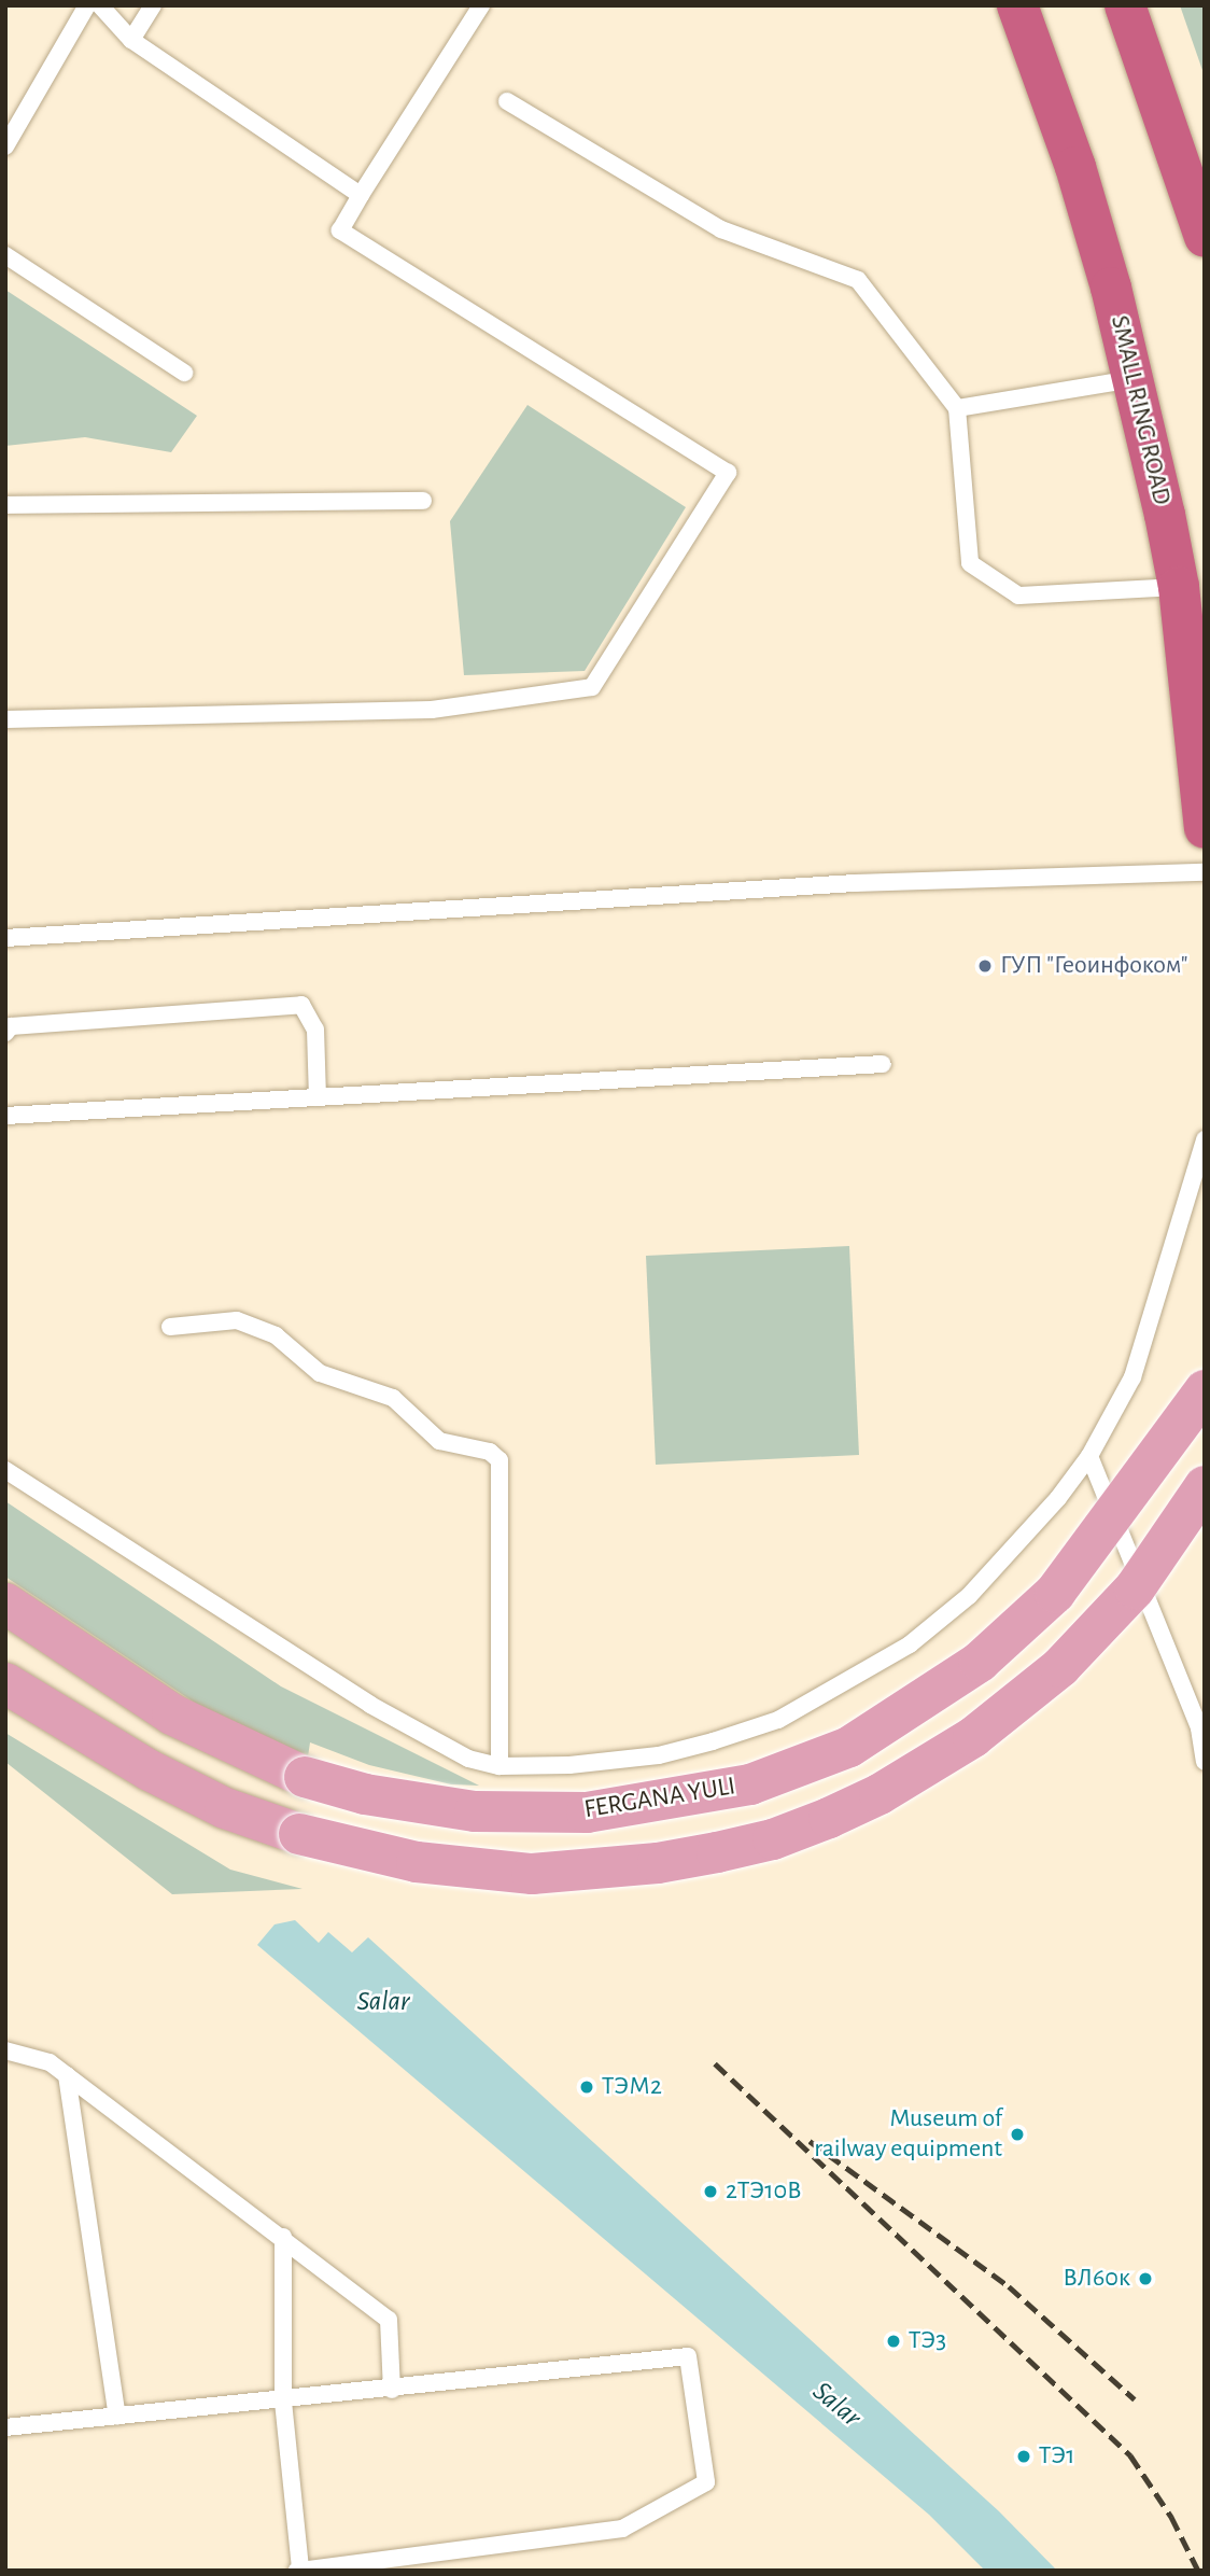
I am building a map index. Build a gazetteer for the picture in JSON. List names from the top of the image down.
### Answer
{
  "streets": {
    "highway": ["SMALL RING ROAD"],
    "main road": ["FERGANA YULI"]
  },
  "water": ["Salar"],
  "places": [
    "ГУП \"Геоинфоком\"",
    "ТЭМ2",
    "Museum of railway equipment",
    "2ТЭ10В",
    "ВЛ60к",
    "ТЭ3",
    "ТЭ1"
  ]
}
